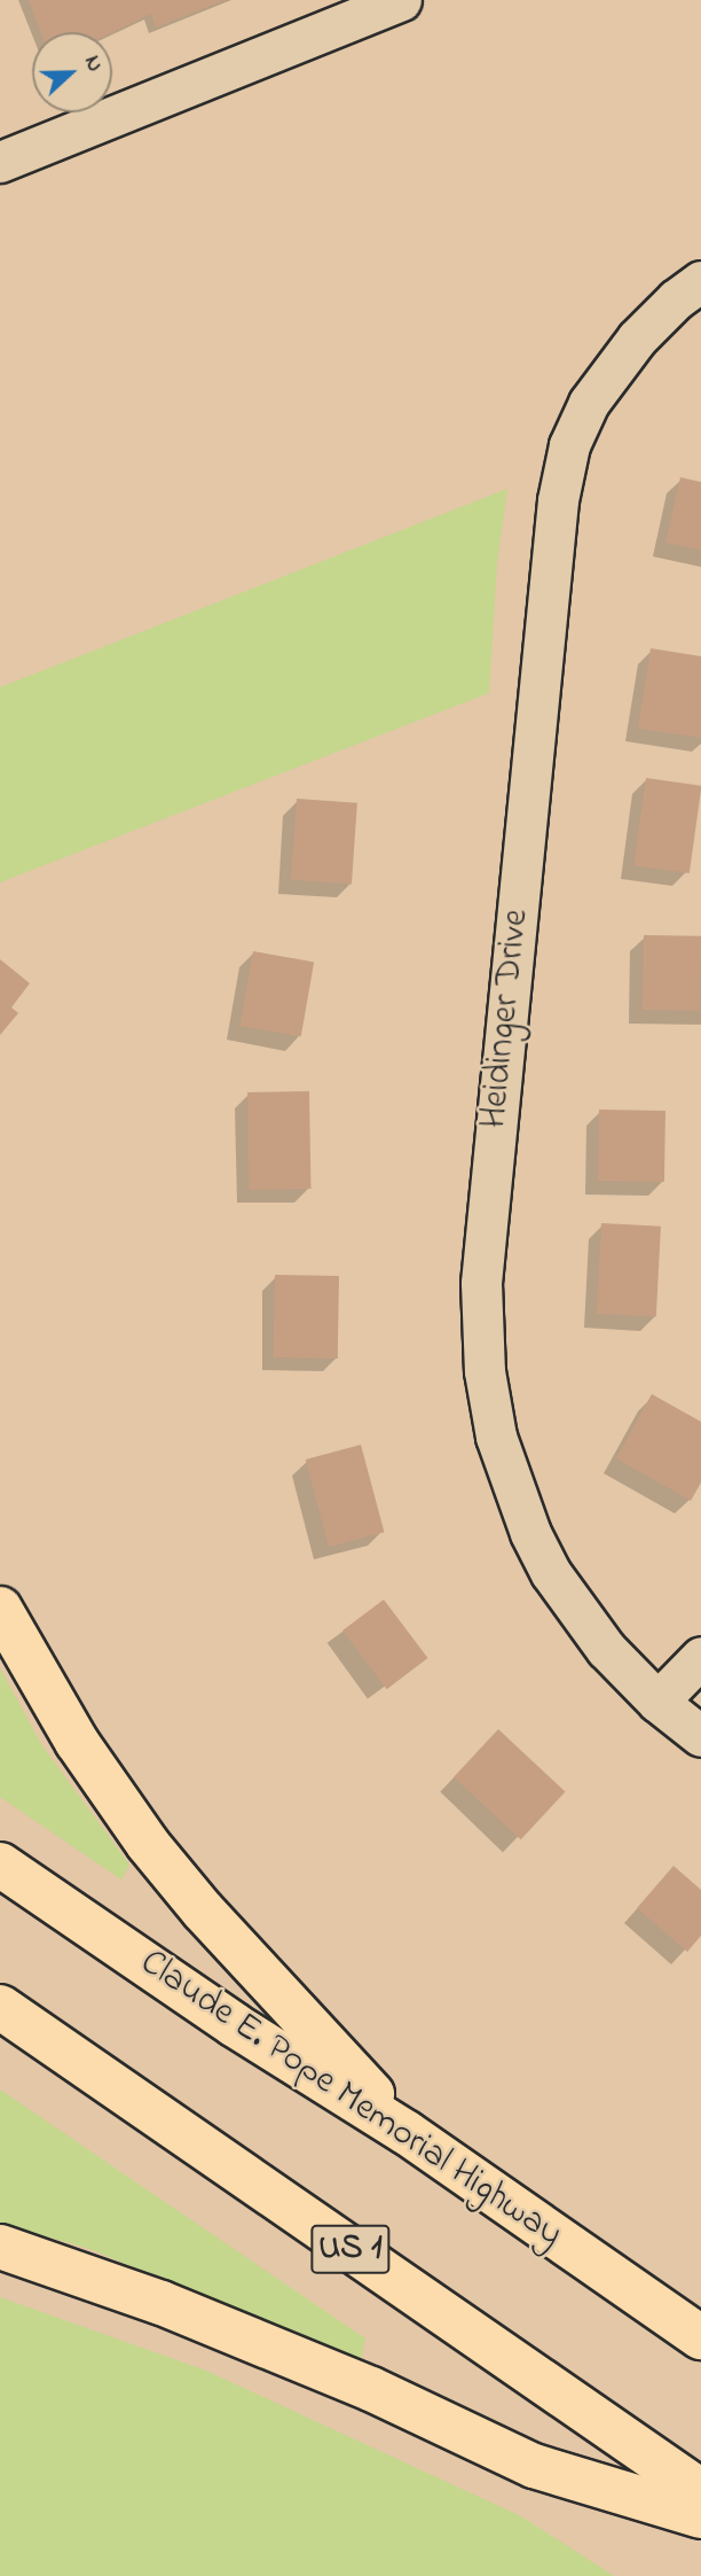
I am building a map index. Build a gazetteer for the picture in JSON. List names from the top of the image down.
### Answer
{
  "streets": {
    "highway": ["Claude E. Pope Memorial Highway", "US 1"],
    "street": ["Heidinger Drive"]
  },
  "north": "right"
}
